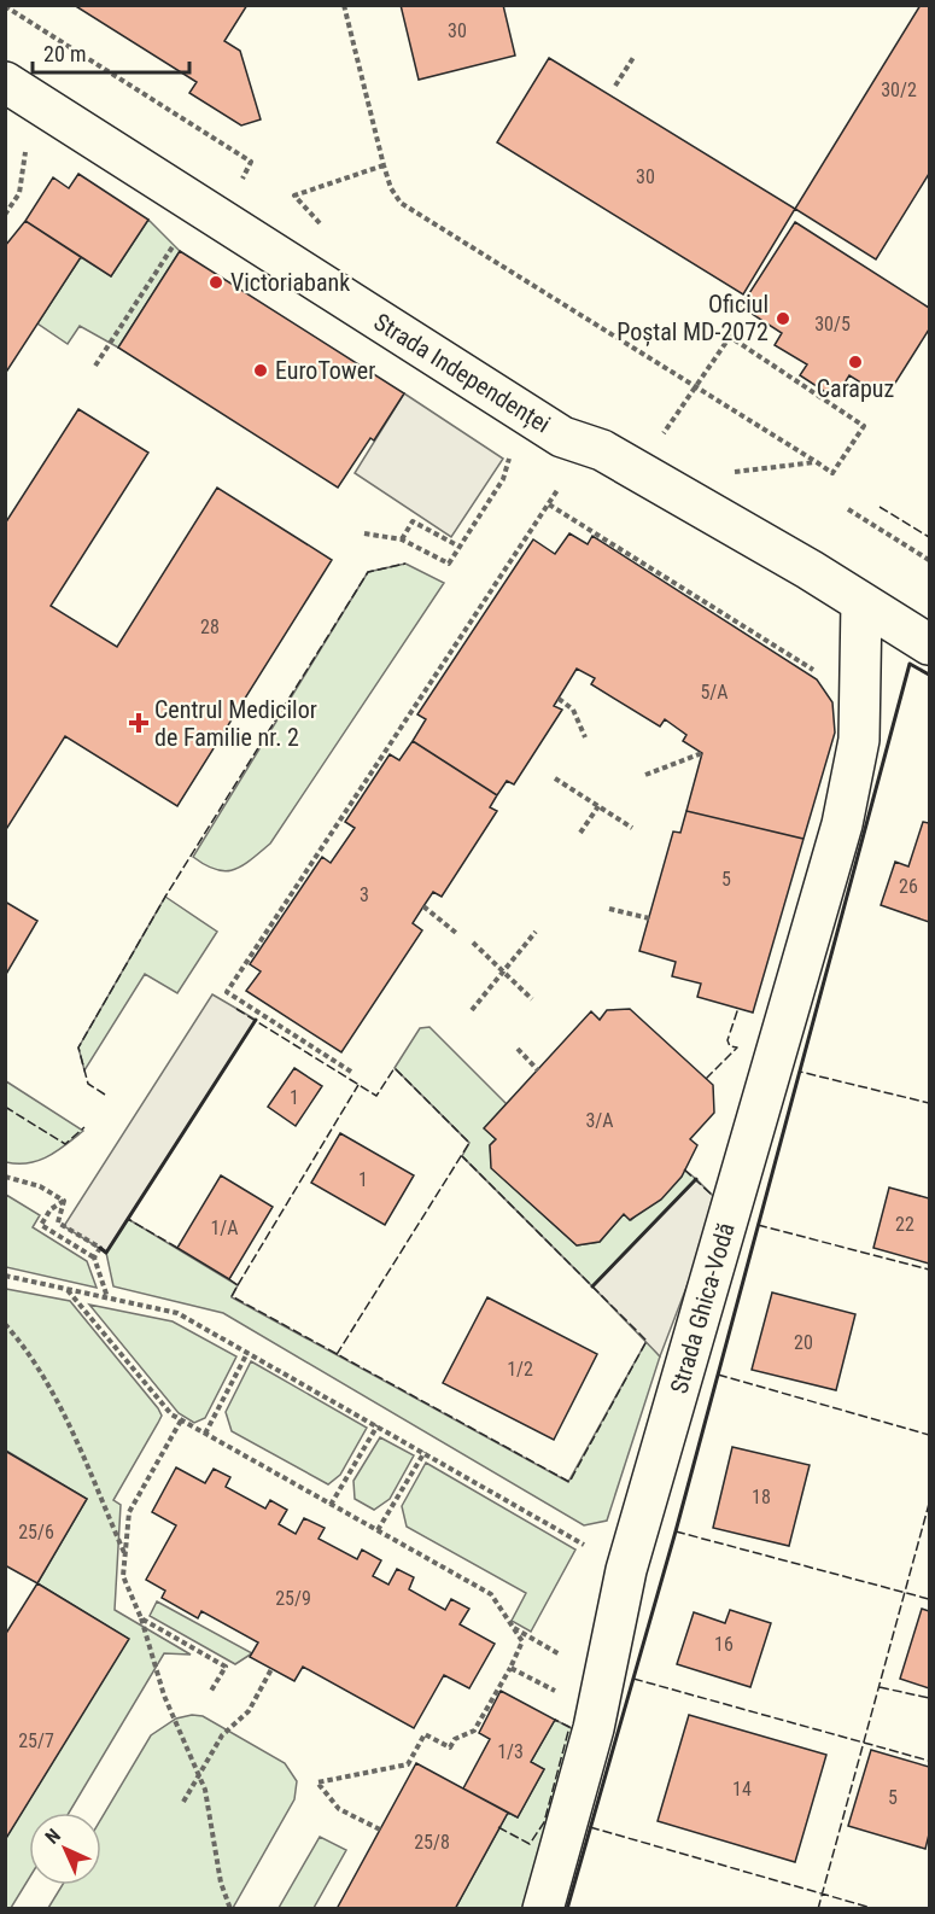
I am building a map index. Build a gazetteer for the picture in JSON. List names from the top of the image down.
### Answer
{
  "streets": {
    "street": ["Strada Independenței", "Strada Ghica-Vodă"]
  },
  "crossings": [
    ["Strada Independenței", "Strada Ghica-Vodă"]
  ],
  "places": {
    "other": [
      "Victoriabank",
      "Oficiul Poștal MD-2072",
      "Carapuz",
      "EuroTower"
    ],
    "health": ["Centrul Medicilor de Familie nr. 2"]
  },
  "house_numbers": [
    "30",
    "30/2",
    "30",
    "30/5",
    "28",
    "5/A",
    "5",
    "26",
    "3",
    "1",
    "3/A",
    "1",
    "22",
    "1/A",
    "20",
    "1/2",
    "18",
    "25/6",
    "25/9",
    "16",
    "25/7",
    "1/3",
    "14",
    "5",
    "25/8"
  ],
  "scale_bar": "20 m",
  "north": "top left"
}
